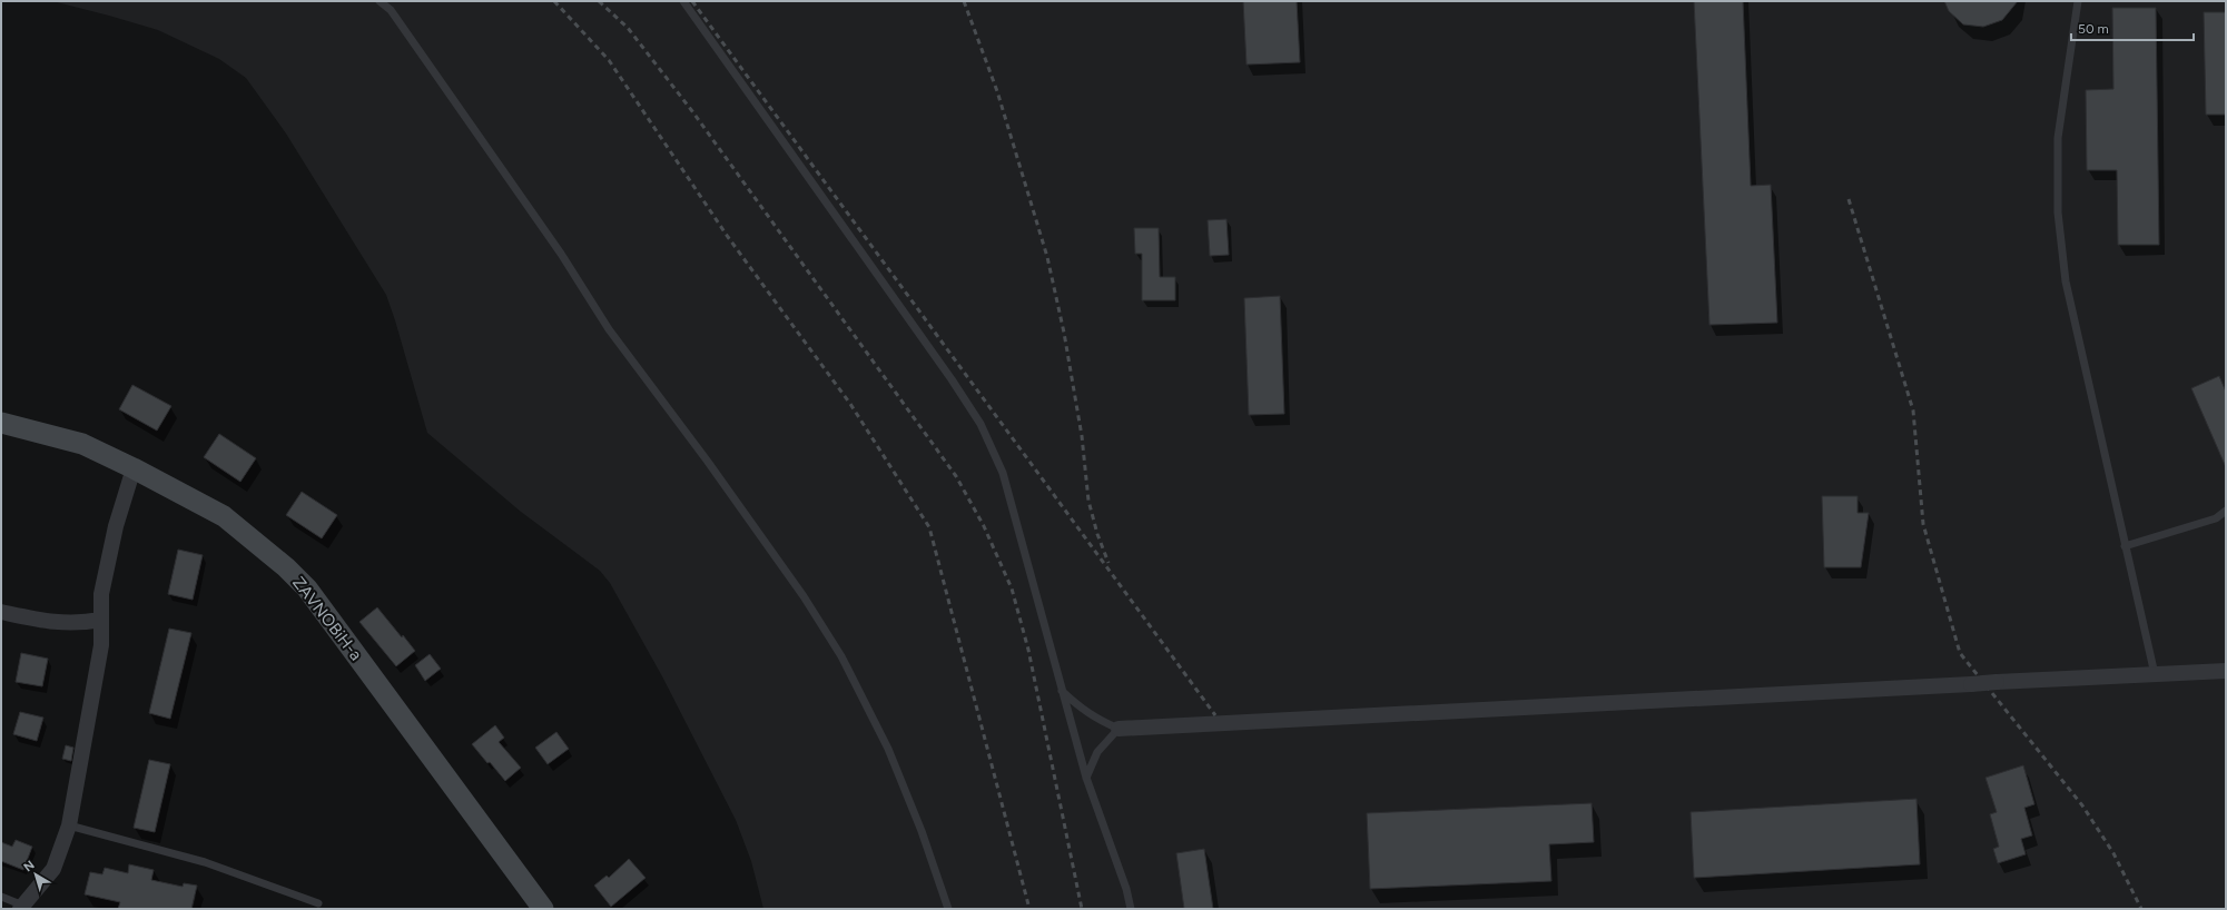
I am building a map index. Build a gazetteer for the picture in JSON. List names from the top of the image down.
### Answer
{
  "streets": {
    "main road": ["ZAVNOBiH-a"]
  },
  "scale_bar": "50 m",
  "north": "top left"
}
